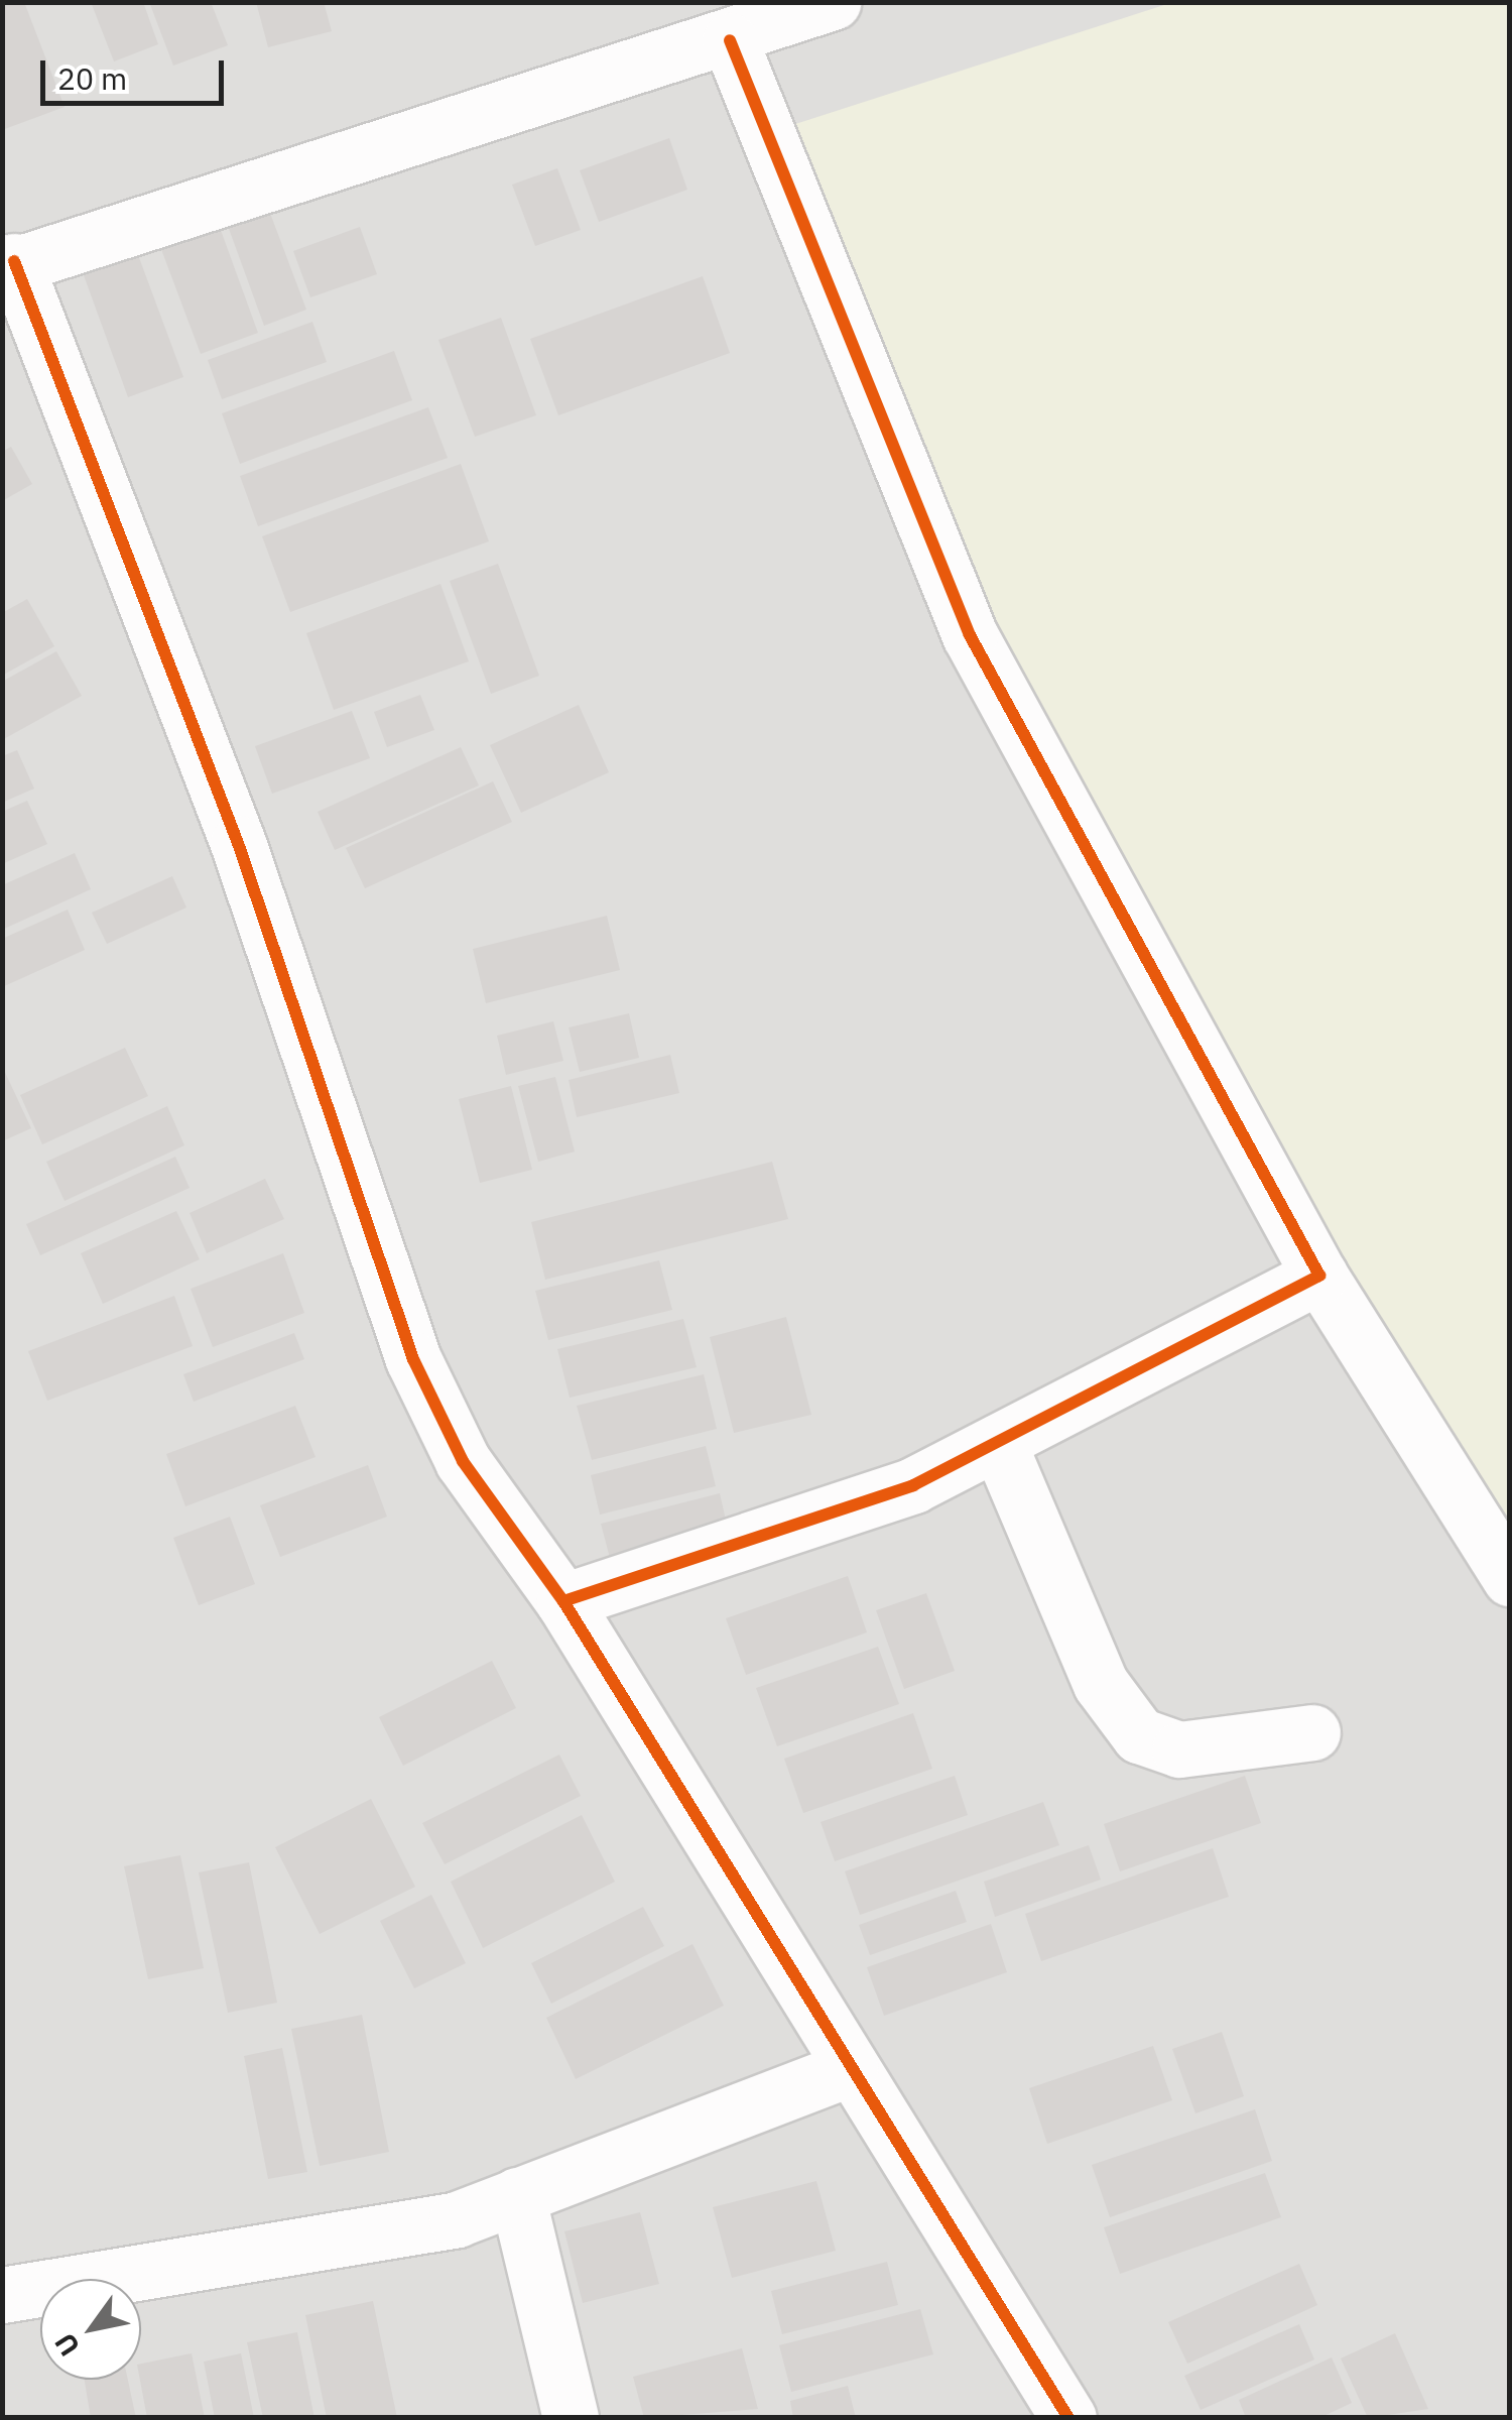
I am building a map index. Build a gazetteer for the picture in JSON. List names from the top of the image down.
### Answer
{
  "scale_bar": "20 m",
  "north": "bottom left"
}
